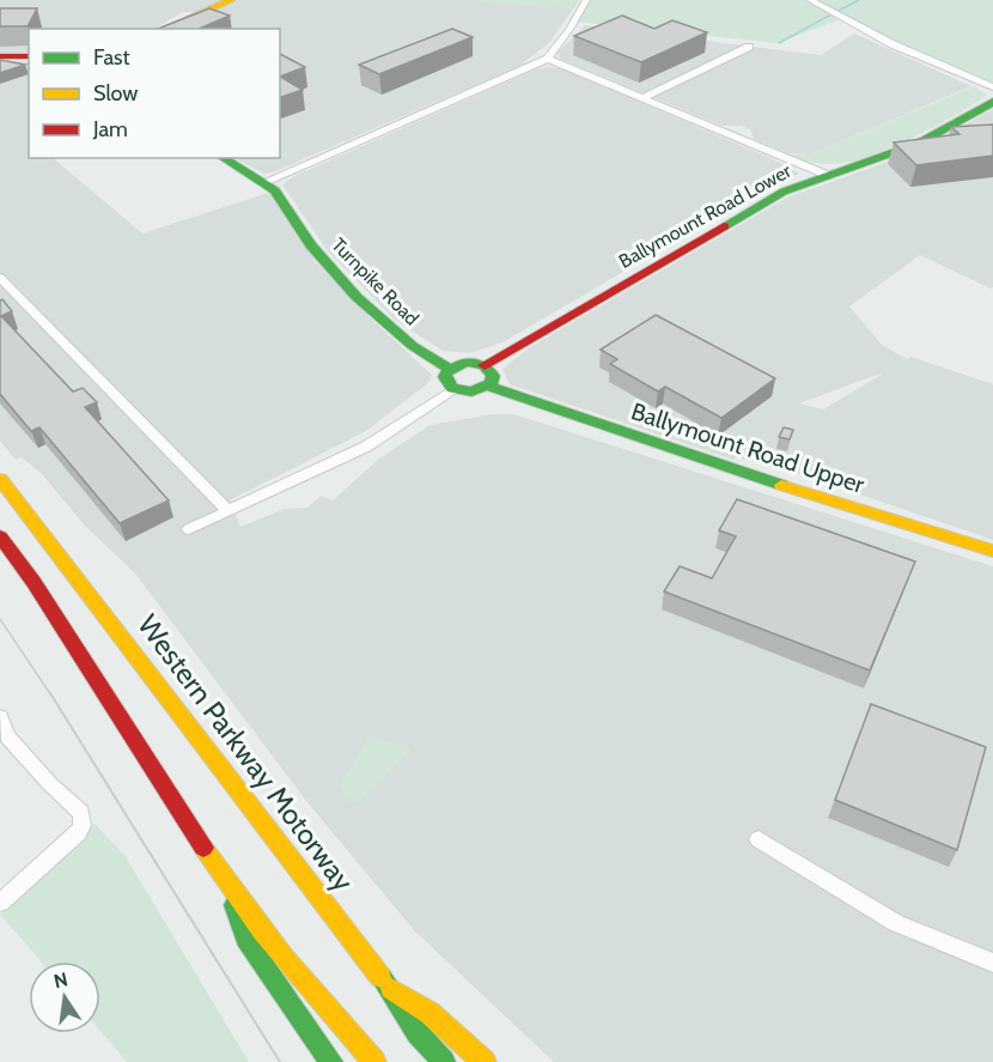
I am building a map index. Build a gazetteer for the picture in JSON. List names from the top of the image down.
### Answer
{
  "streets": {
    "main road": [
      "Ballymount Road Lower",
      "Turnpike Road",
      "Ballymount Road Upper",
      "Western Parkway Motorway"
    ]
  },
  "crossings": [
    ["Ballymount Road Lower", "Turnpike Road"],
    ["Ballymount Road Lower", "Ballymount Road Upper"],
    ["Turnpike Road", "Ballymount Road Upper"]
  ],
  "legend": ["Fast", "Slow", "Jam"],
  "north": "top"
}
